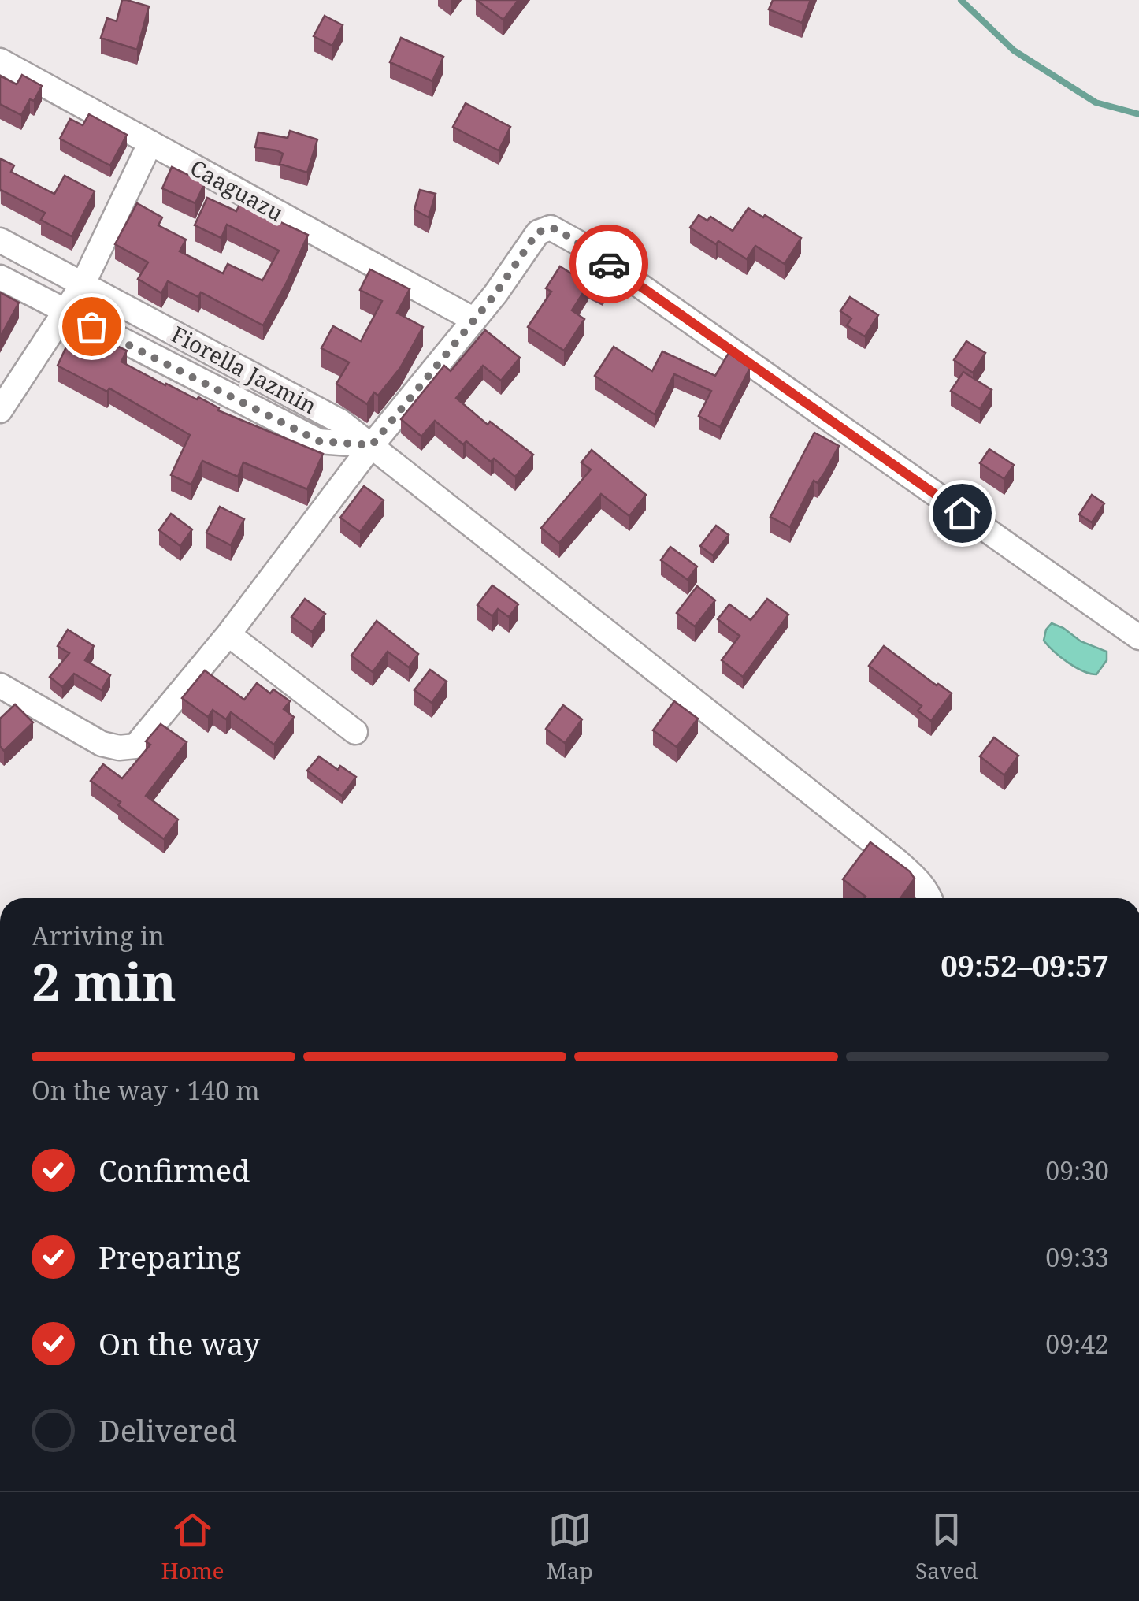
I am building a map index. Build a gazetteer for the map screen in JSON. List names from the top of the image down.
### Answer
{
  "streets": {
    "street": ["Caaguazu", "Fiorella Jazmin"]
  },
  "page": {
    "heading": ["2 min", "Arriving in", "09:52–09:57"],
    "bar": "On the way · 140 m",
    "list": [
      ["Confirmed", "09:30"],
      ["Preparing", "09:33"],
      ["On the way", "09:42"],
      "Delivered"
    ],
    "tabs": ["Home", "Map", "Saved"]
  }
}
